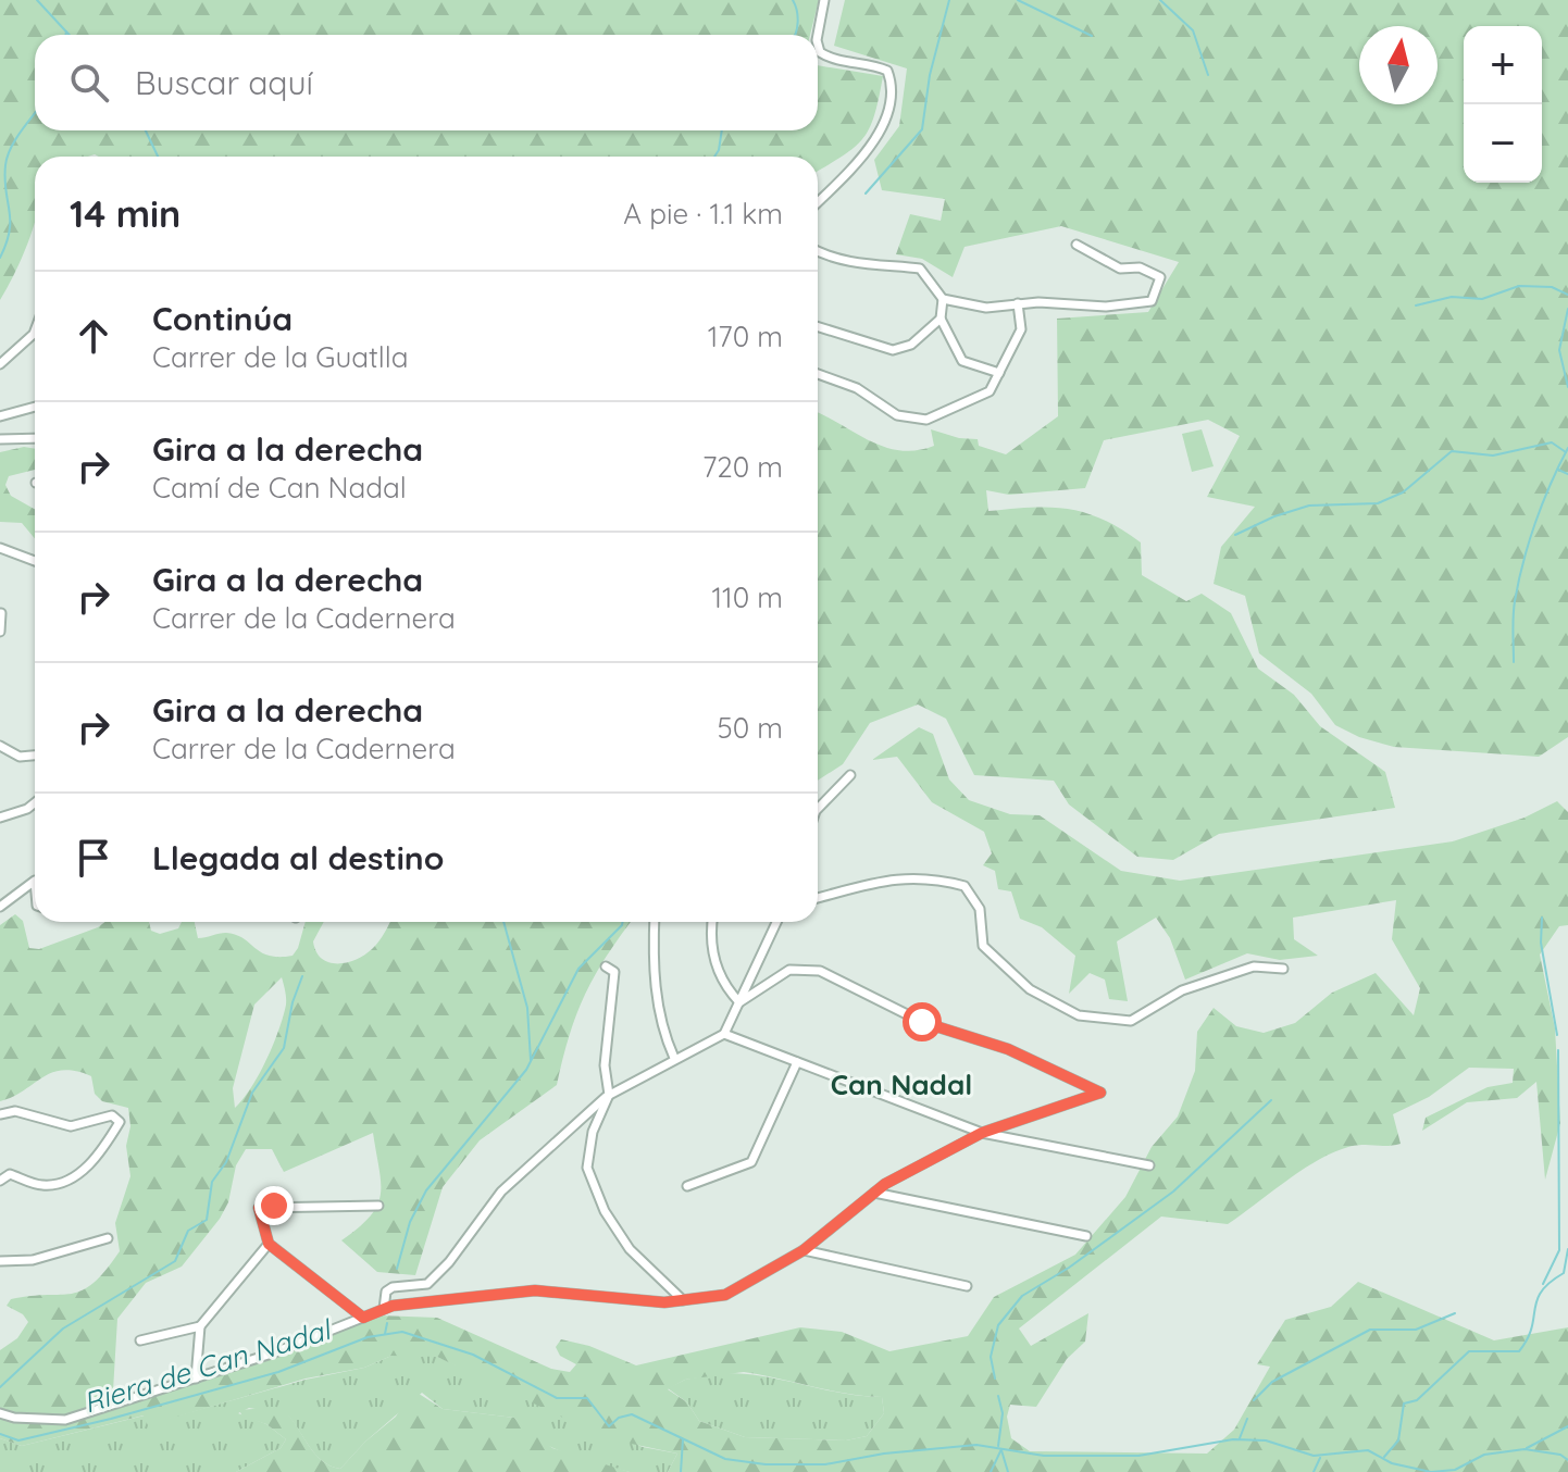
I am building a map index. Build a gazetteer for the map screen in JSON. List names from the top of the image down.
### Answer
{
  "districts": ["Can Nadal"],
  "water": ["Riera de Can Nadal"],
  "north": "top",
  "page": {
    "map_buttons": ["+", "−"],
    "search": "Buscar aquí",
    "heading": ["14 min", "A pie · 1.1 km"],
    "list": [
      ["Continúa", "Carrer de la Guatlla", "170 m"],
      ["Gira a la derecha", "Camí de Can Nadal", "720 m"],
      ["Gira a la derecha", "Carrer de la Cadernera", "110 m"],
      ["Gira a la derecha", "Carrer de la Cadernera", "50 m"],
      "Llegada al destino"
    ]
  }
}
